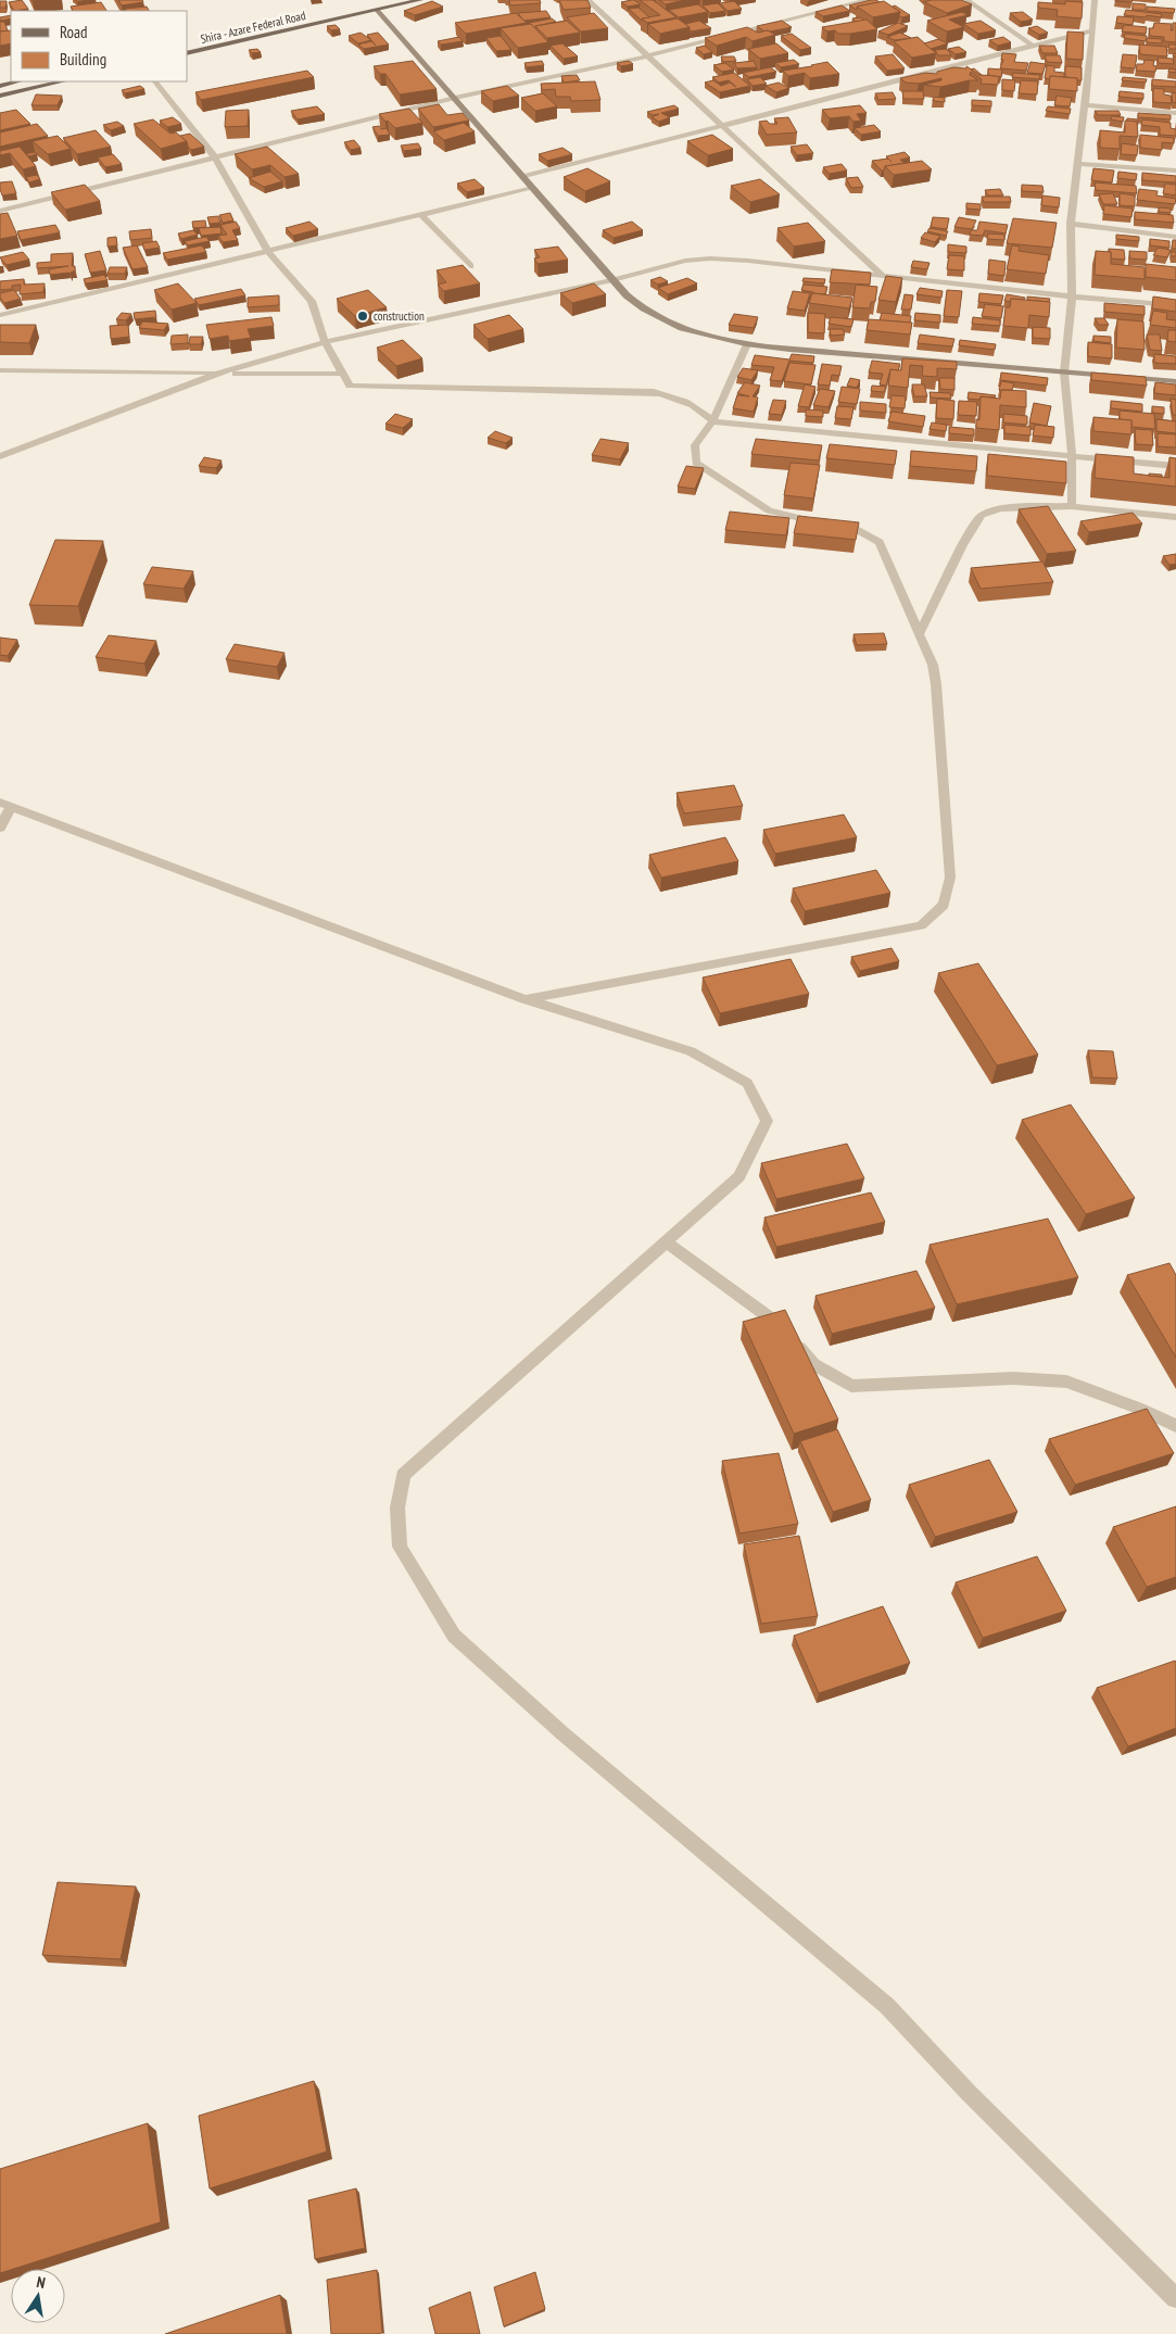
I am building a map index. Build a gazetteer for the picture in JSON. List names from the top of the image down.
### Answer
{
  "streets": {
    "main road": ["Shira - Azare Federal Road"]
  },
  "places": ["construction"],
  "legend": ["Road", "Building"],
  "north": "top"
}
